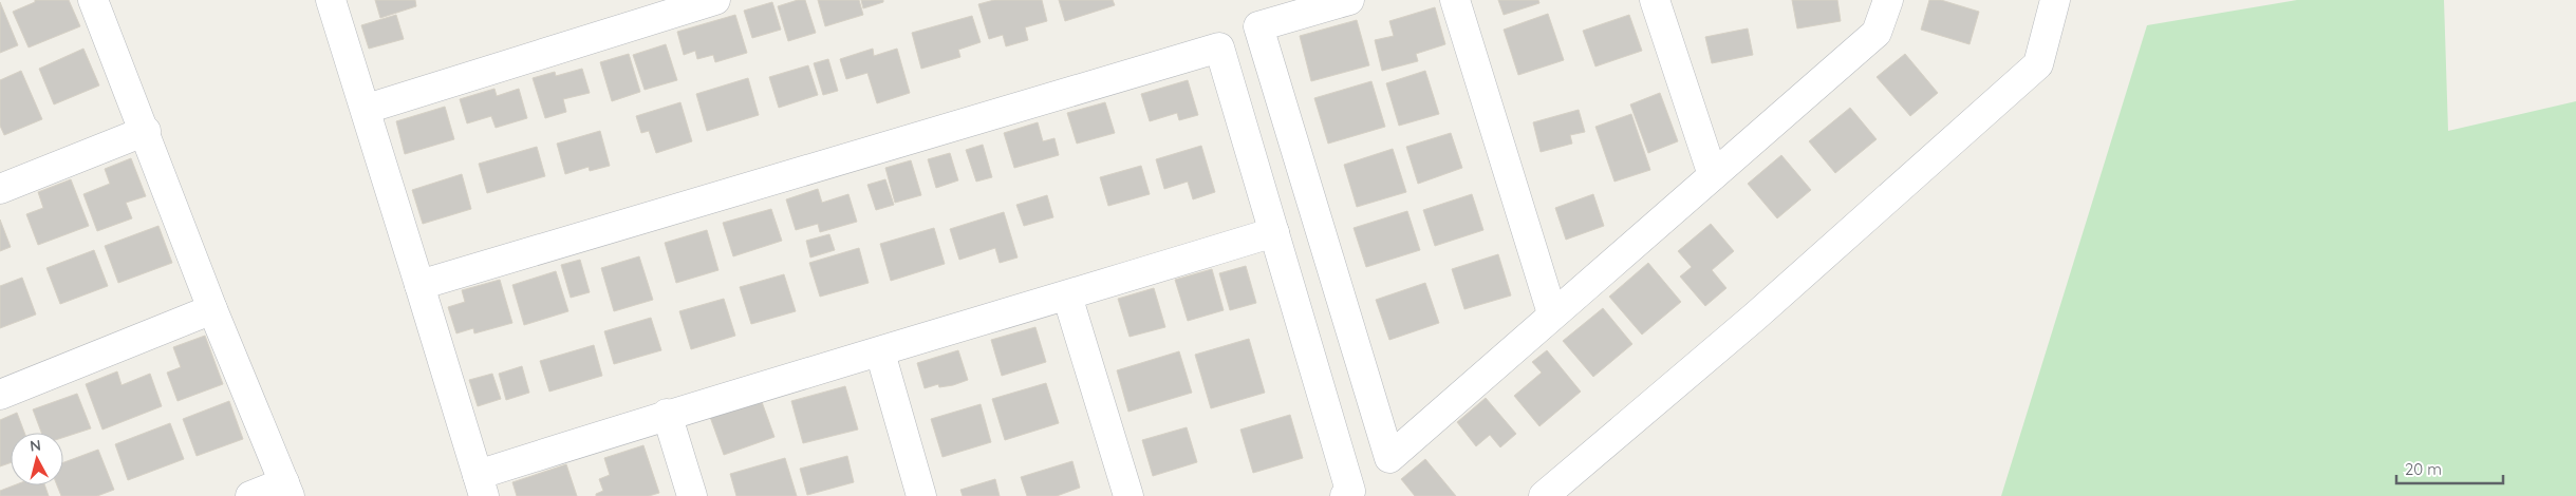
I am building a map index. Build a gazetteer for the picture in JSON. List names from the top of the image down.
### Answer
{
  "scale_bar": "20 m",
  "north": "top"
}
